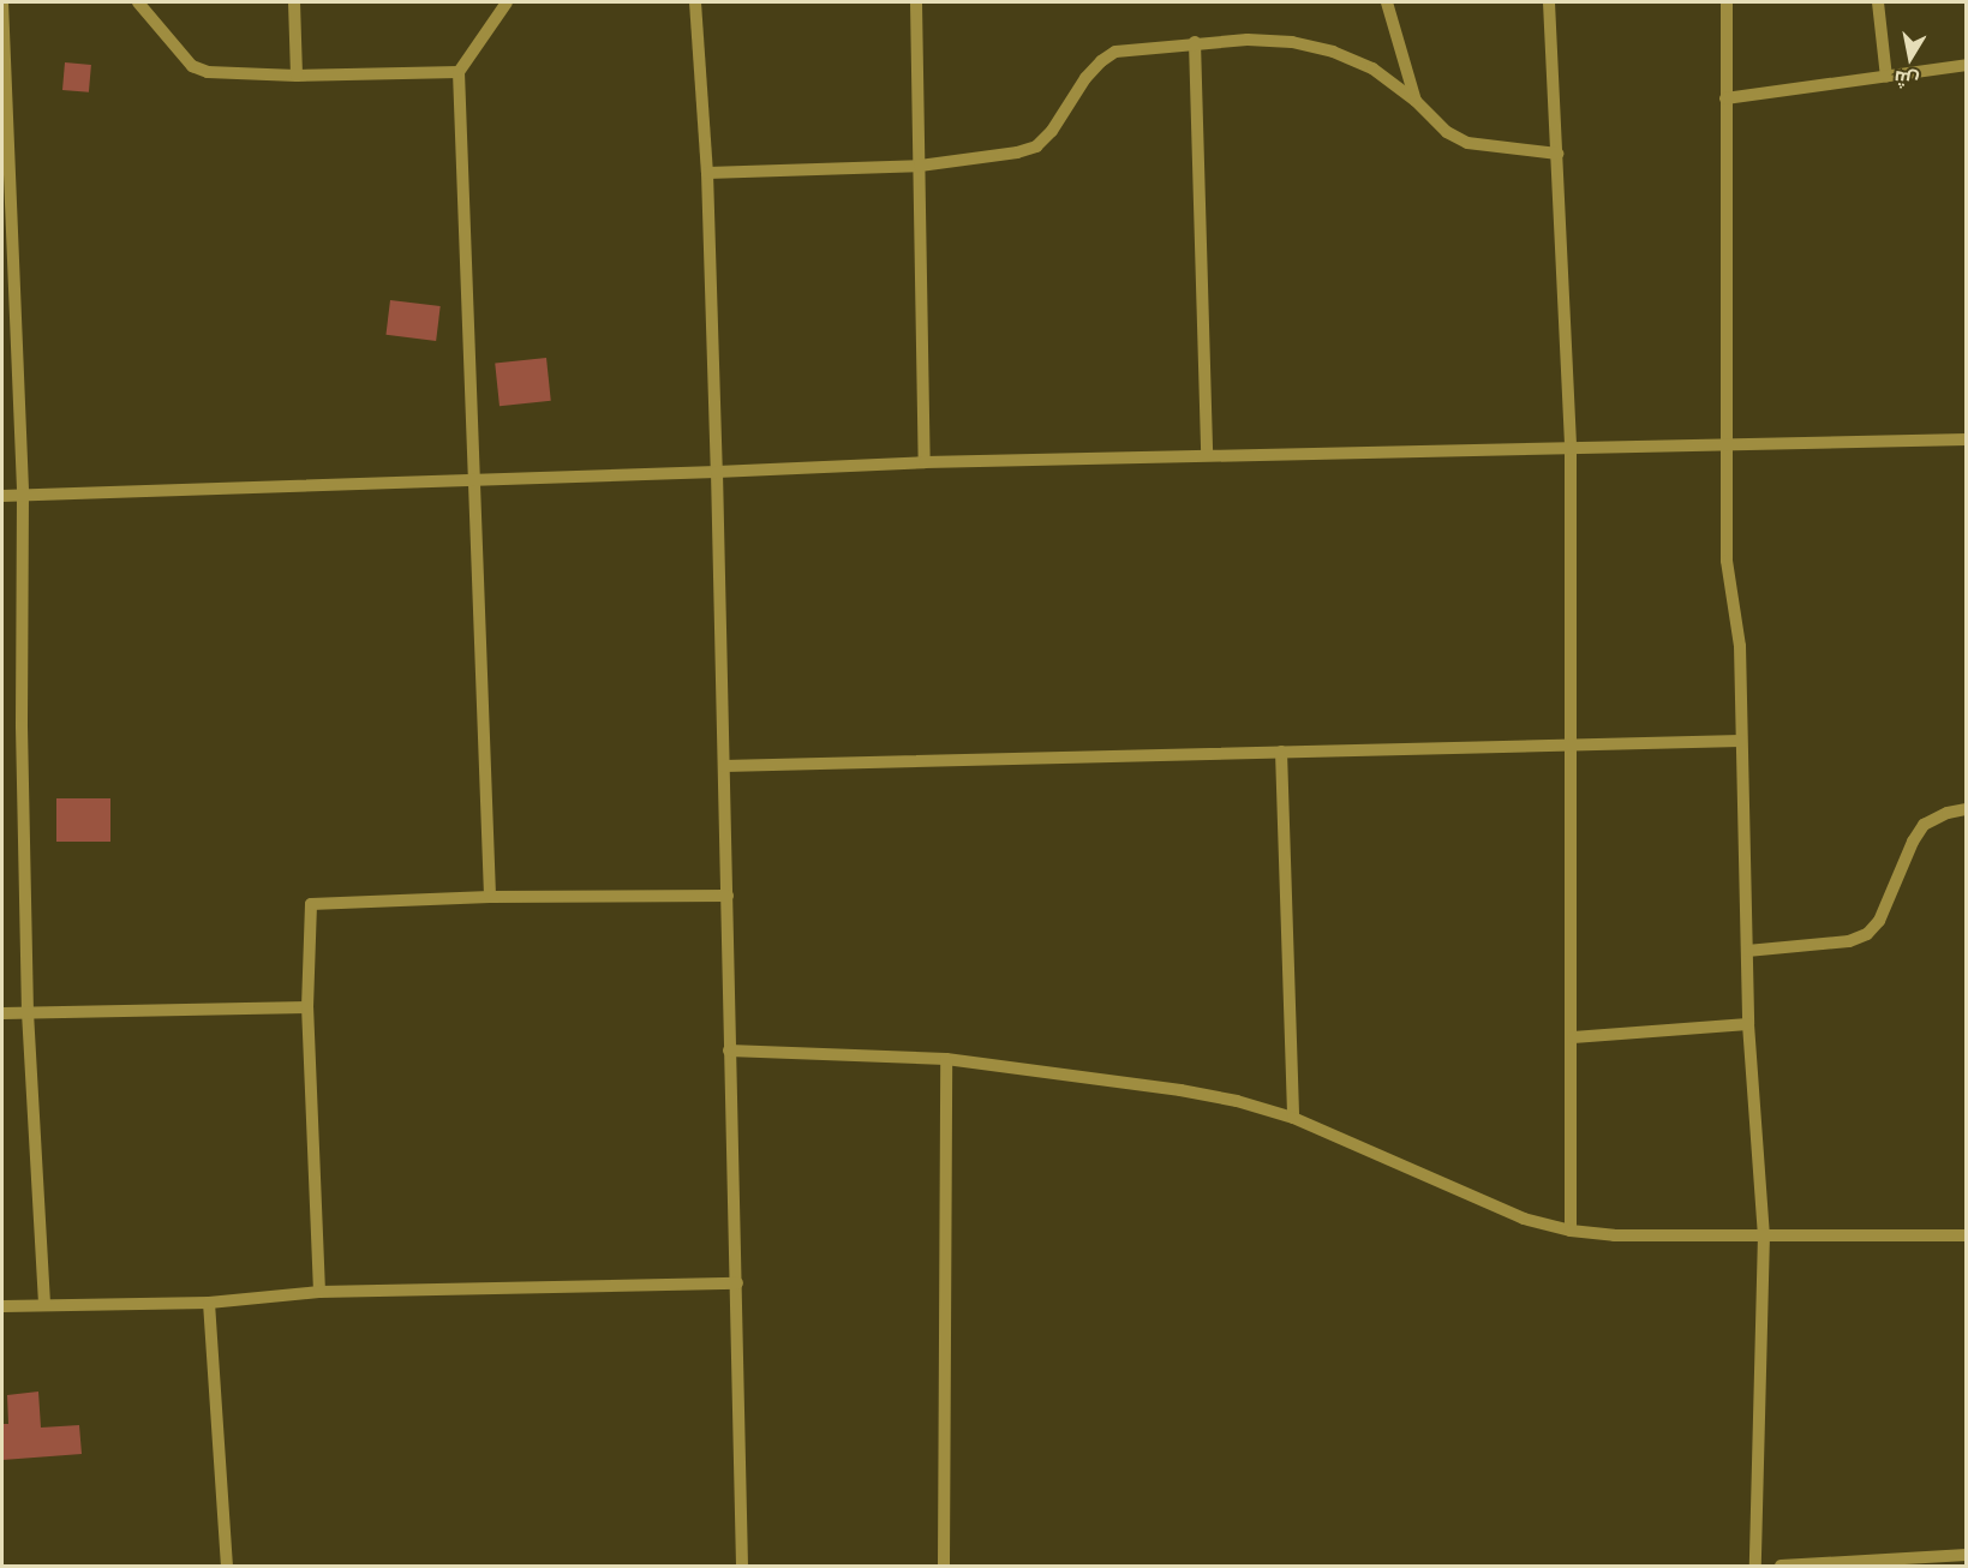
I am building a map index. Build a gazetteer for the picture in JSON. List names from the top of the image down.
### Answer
{
  "north": "bottom"
}
